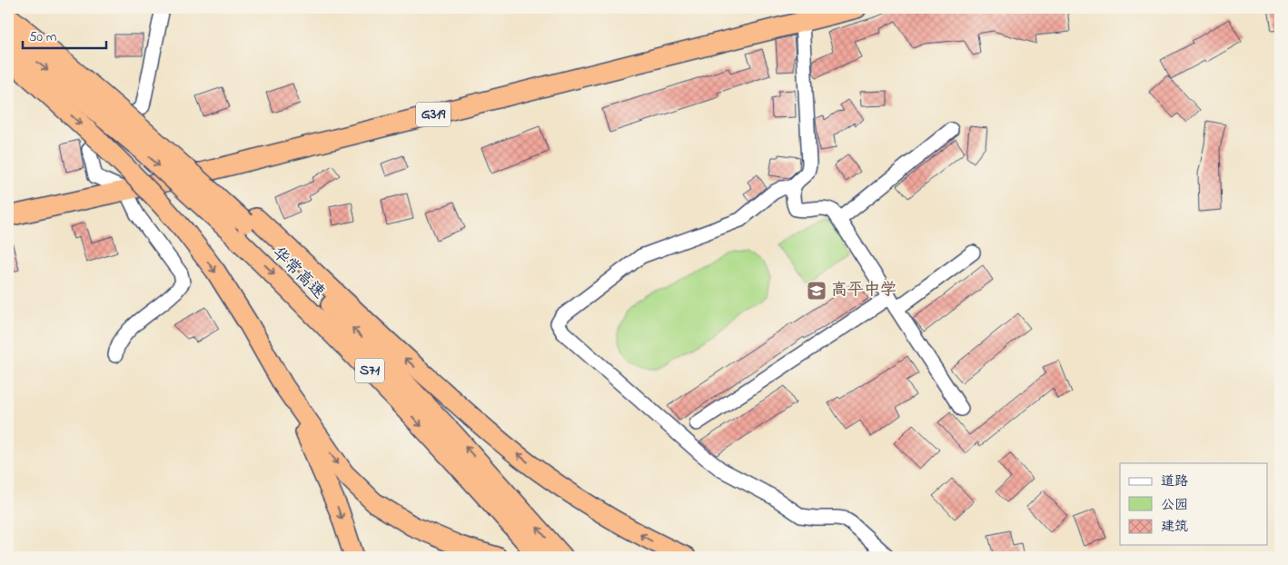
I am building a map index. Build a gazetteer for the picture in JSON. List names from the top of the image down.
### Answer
{
  "streets": {
    "highway": ["G319", "华常高速", "S71"]
  },
  "places": {
    "school or university": ["高平中学"]
  },
  "legend": ["道路", "公园", "建筑"],
  "scale_bar": "50 m"
}
